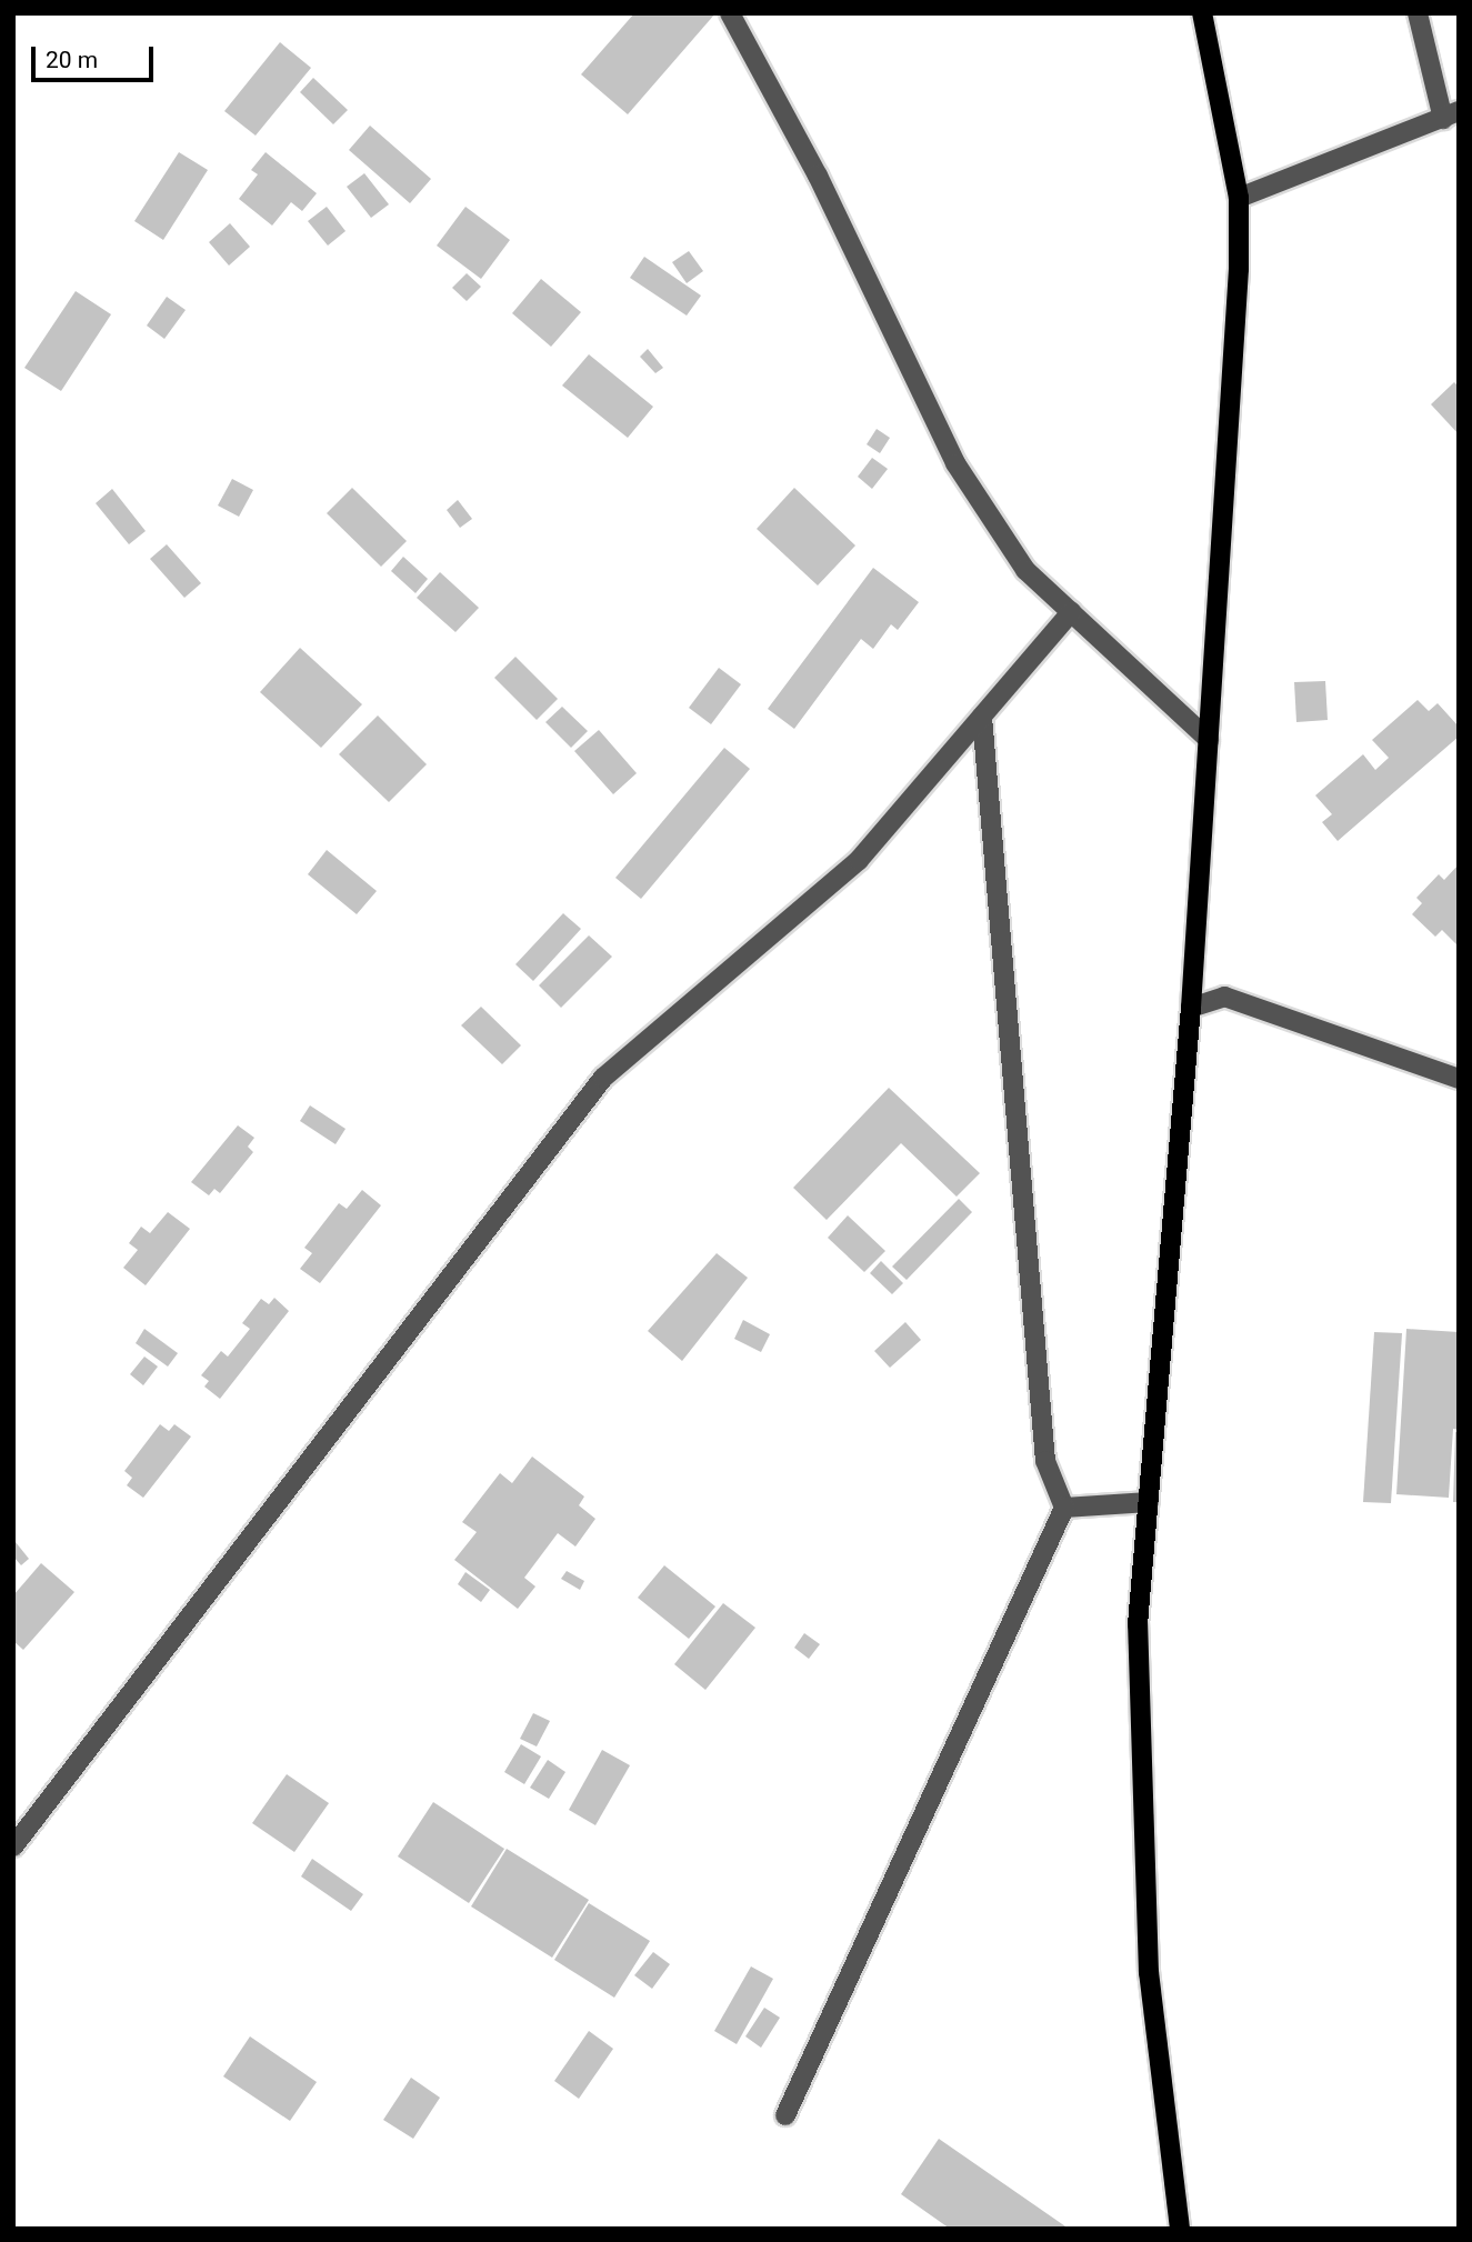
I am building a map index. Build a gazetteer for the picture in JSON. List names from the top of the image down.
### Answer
{
  "scale_bar": "20 m"
}
